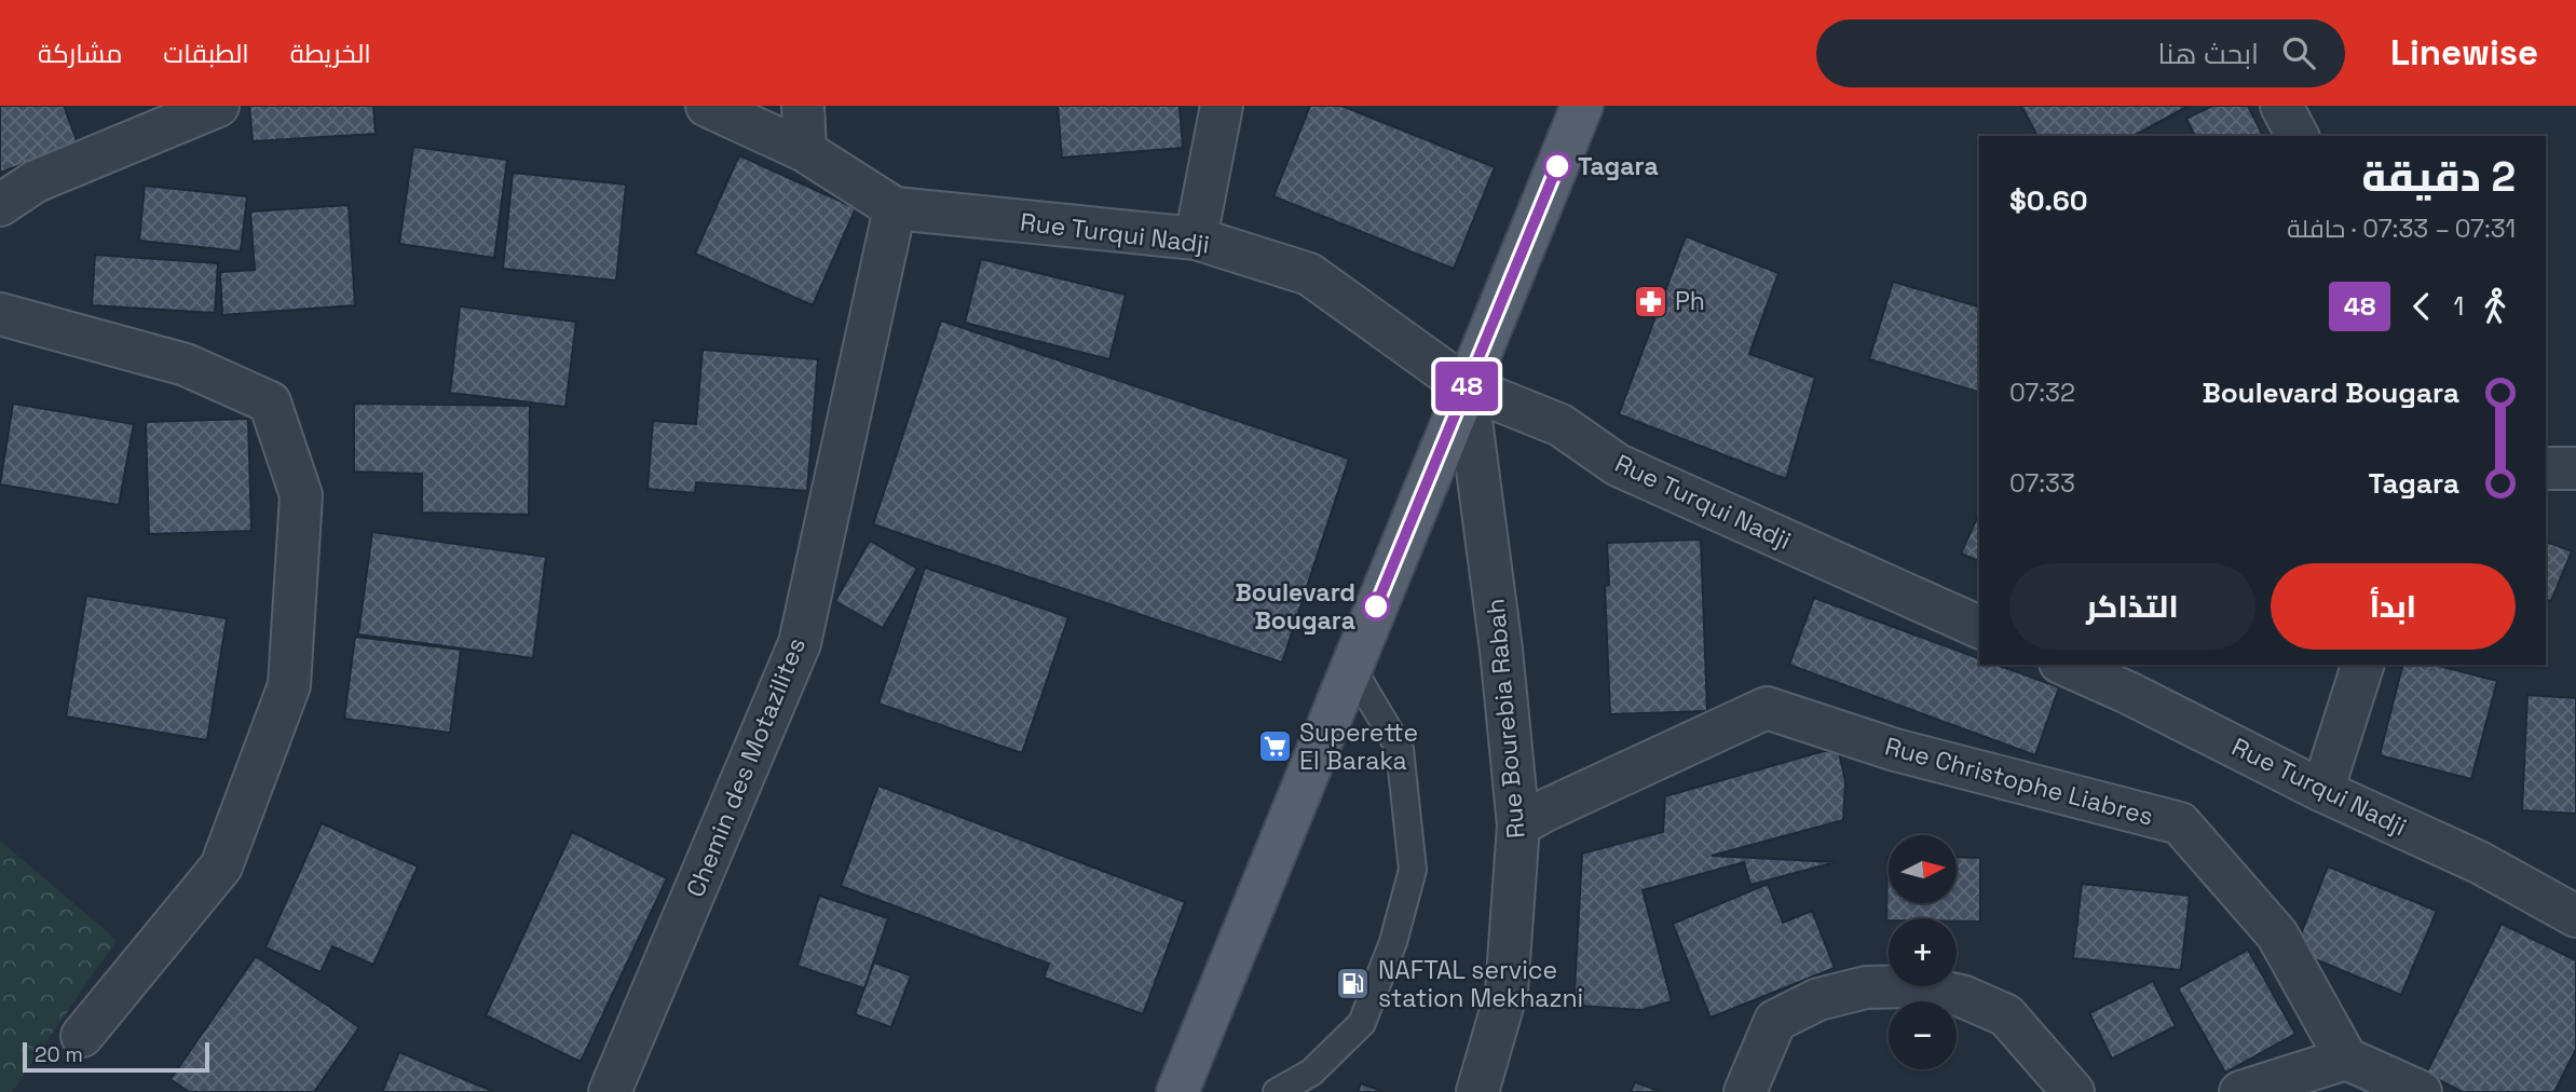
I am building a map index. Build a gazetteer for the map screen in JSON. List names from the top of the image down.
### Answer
{
  "streets": {
    "street": [
      "Rue Turqui Nadji",
      "Rue Bourebia Rabah",
      "Chemin des Motazilites",
      "Rue Christophe Liabres"
    ]
  },
  "crossings": [
    ["Rue Turqui Nadji", "Rue Bourebia Rabah"],
    ["Rue Turqui Nadji", "Chemin des Motazilites"],
    ["Rue Bourebia Rabah", "Rue Christophe Liabres"]
  ],
  "places": {
    "other": ["Tagara", "Boulevard Bougara"],
    "pharmacy": ["Ph"],
    "supermarket": ["Superette El Baraka"],
    "fuel station": ["NAFTAL service station Mekhazni"]
  },
  "lines": ["bus line 48"],
  "scale_bar": "20 m",
  "north": "right",
  "page": {
    "header": "Linewise",
    "search": "ابحث هنا",
    "nav": ["الخريطة", "الطبقات", "مشاركة"],
    "on_map": "48",
    "heading": ["2 دقيقة", "07:31 – 07:33 · حافلة", "$0.60"],
    "legs": ["1", "48"],
    "list": [
      {
        "name": "Boulevard Bougara",
        "value": "07:32"
      },
      {
        "name": "Tagara",
        "value": "07:33"
      }
    ],
    "buttons": ["ابدأ", "التذاكر"],
    "map_buttons": ["+", "−"],
    "scale": "20 m"
  }
}
